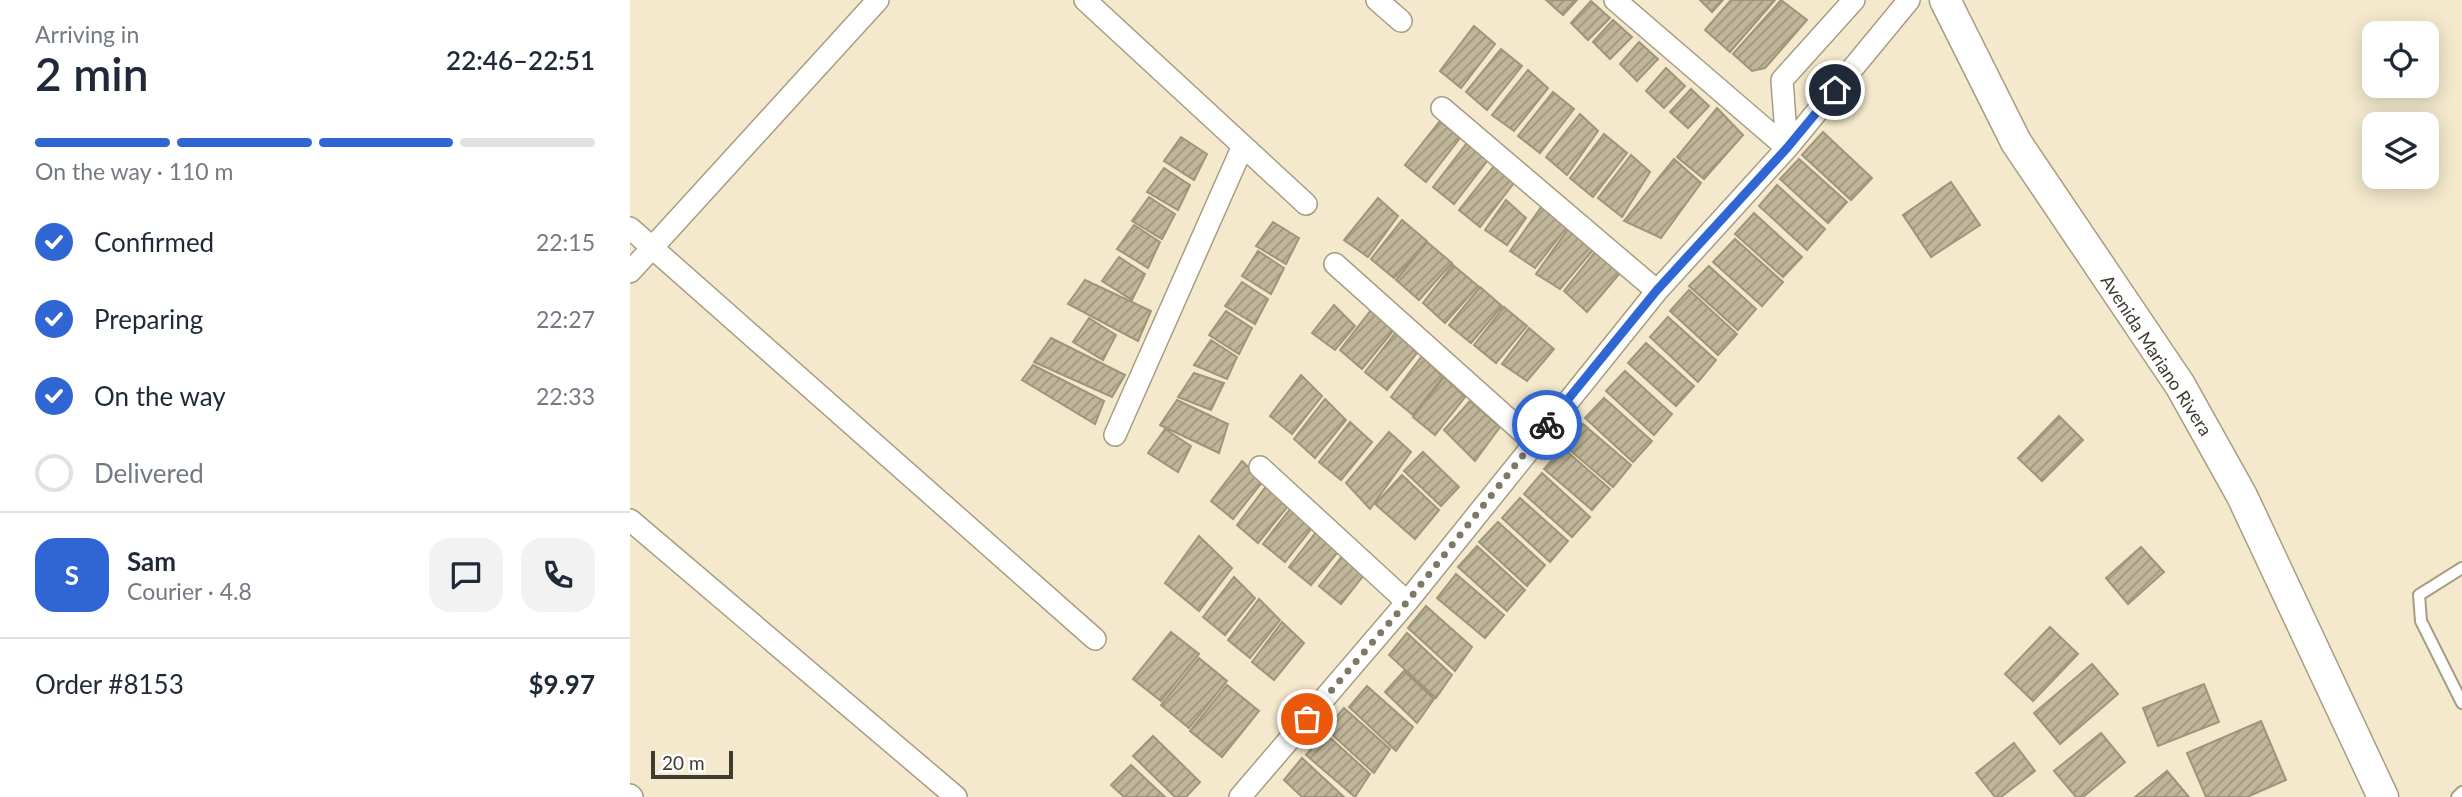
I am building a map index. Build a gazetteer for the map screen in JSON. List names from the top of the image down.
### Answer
{
  "streets": {
    "main road": ["Avenida Mariano Rivera"]
  },
  "scale_bar": "20 m",
  "page": {
    "heading": ["2 min", "Arriving in", "22:46–22:51"],
    "panel": [
      "Sam",
      "Courier · 4.8",
      "Order #8153",
      "$9.97"
    ],
    "bar": "On the way · 110 m",
    "list": [
      ["Confirmed", "22:15"],
      ["Preparing", "22:27"],
      ["On the way", "22:33"],
      "Delivered"
    ],
    "round": "S",
    "scale": "20 m"
  }
}
